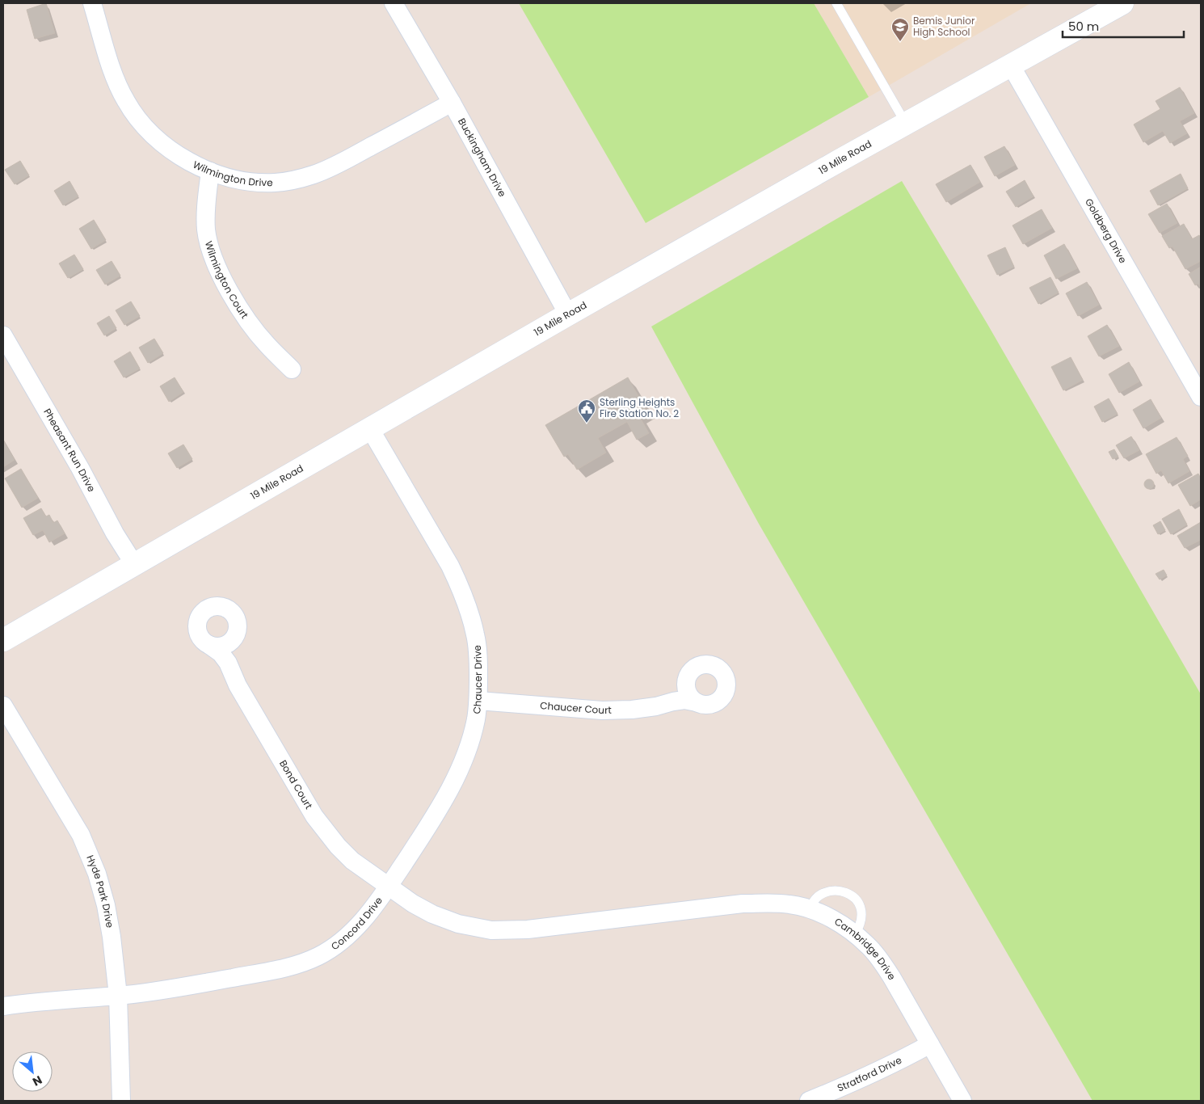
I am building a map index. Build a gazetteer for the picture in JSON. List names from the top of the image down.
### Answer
{
  "streets": {
    "street": [
      "19 Mile Road",
      "Buckingham Drive",
      "Wilmington Drive",
      "Goldberg Drive",
      "Wilmington Court",
      "Pheasant Run Drive",
      "Chaucer Drive",
      "Chaucer Court",
      "Bond Court",
      "Hyde Park Drive",
      "Concord Drive",
      "Cambridge Drive",
      "Stratford Drive"
    ]
  },
  "crossings": [
    ["19 Mile Road", "Buckingham Drive"],
    ["19 Mile Road", "Goldberg Drive"],
    ["19 Mile Road", "Pheasant Run Drive"],
    ["19 Mile Road", "Chaucer Drive"],
    ["Buckingham Drive", "Wilmington Drive"],
    ["Wilmington Drive", "Wilmington Court"],
    ["Chaucer Drive", "Chaucer Court"],
    ["Chaucer Drive", "Bond Court"],
    ["Chaucer Drive", "Concord Drive"],
    ["Bond Court", "Concord Drive"],
    ["Hyde Park Drive", "Concord Drive"],
    ["Concord Drive", "Cambridge Drive"],
    ["Cambridge Drive", "Stratford Drive"]
  ],
  "places": {
    "school or university": ["Bemis Junior High School"],
    "public building": ["Sterling Heights Fire Station No. 2"]
  },
  "scale_bar": "50 m",
  "north": "bottom right"
}
